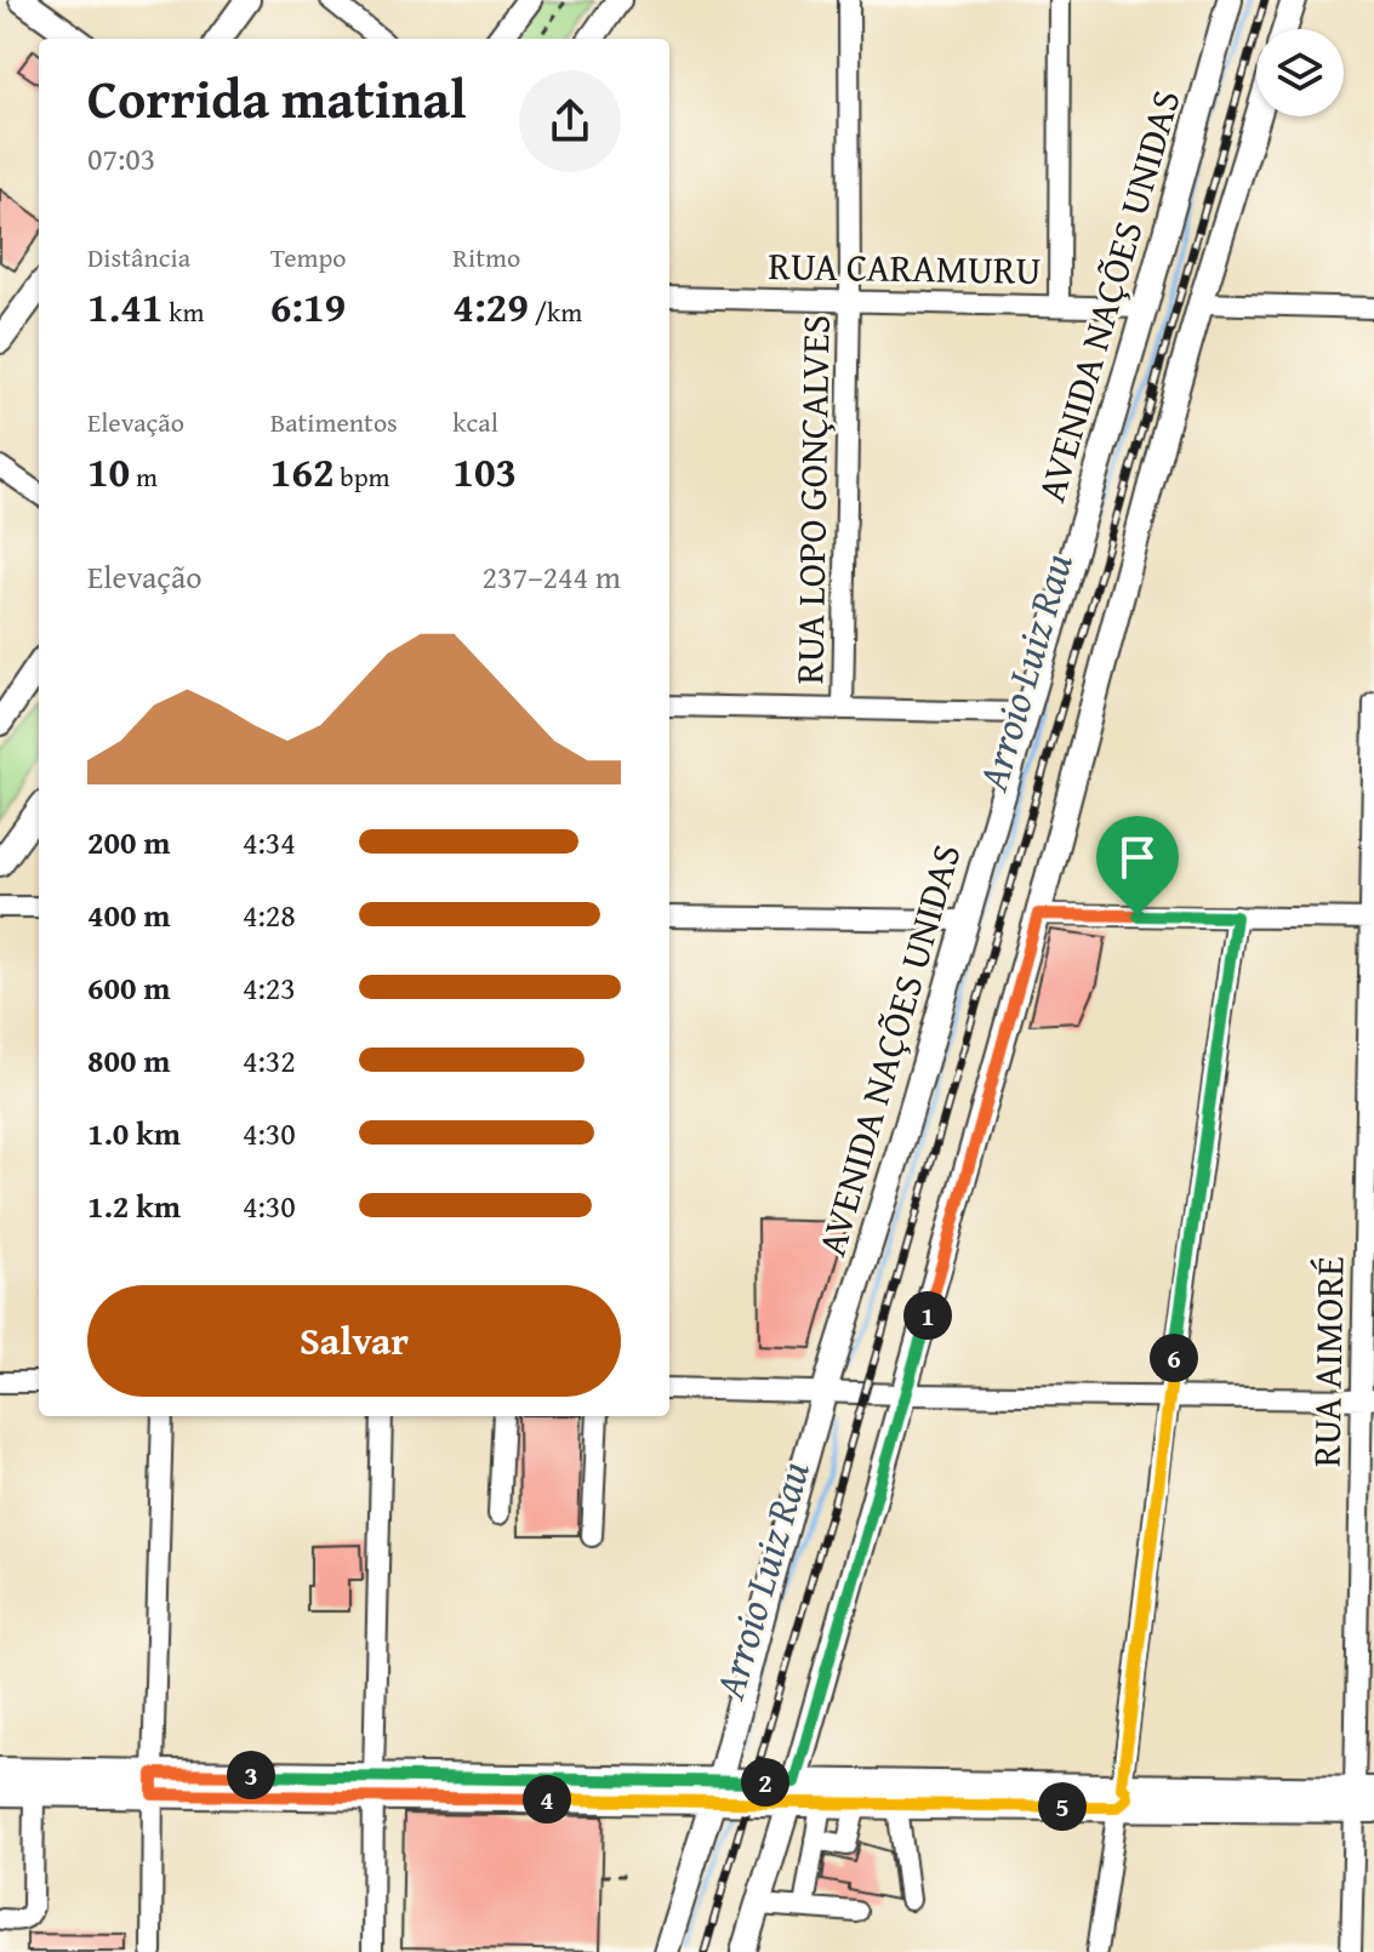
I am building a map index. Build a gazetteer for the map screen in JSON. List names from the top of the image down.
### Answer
{
  "streets": {
    "main road": ["AVENIDA NAÇÕES UNIDAS"],
    "street": ["RUA CARAMURU", "RUA LOPO GONÇALVES", "RUA AIMORÉ"]
  },
  "crossings": [
    ["RUA CARAMURU", "AVENIDA NAÇÕES UNIDAS"],
    ["RUA CARAMURU", "RUA LOPO GONÇALVES"]
  ],
  "water": ["Arroio Luiz Rau"],
  "page": {
    "heading": ["Corrida matinal", "07:03"],
    "stats": [
      ["Distância", "1.41 km"],
      ["Tempo", "6:19"],
      ["Ritmo", "4:29 /km"],
      ["Elevação", "10 m"],
      ["Batimentos", "162 bpm"],
      ["kcal", "103"]
    ],
    "chart": ["Elevação", "237–244 m"],
    "list": [
      {
        "name": "200 m",
        "note": "4:34"
      },
      {
        "name": "400 m",
        "note": "4:28"
      },
      {
        "name": "600 m",
        "note": "4:23"
      },
      {
        "name": "800 m",
        "note": "4:32"
      },
      {
        "name": "1.0 km",
        "note": "4:30"
      },
      {
        "name": "1.2 km",
        "note": "4:30"
      }
    ],
    "buttons": "Salvar",
    "pins": [
      "1",
      "6",
      "3",
      "2",
      "4",
      "5"
    ]
  }
}
